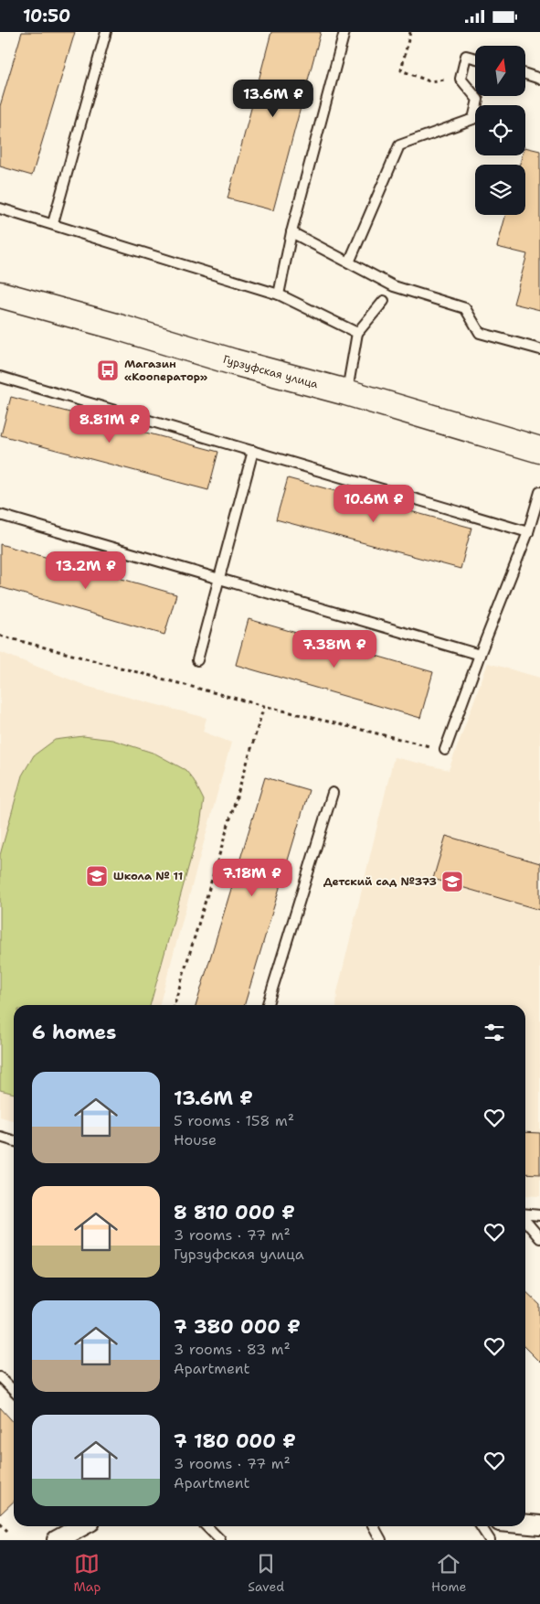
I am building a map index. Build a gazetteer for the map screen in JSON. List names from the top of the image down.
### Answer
{
  "streets": {
    "main road": ["Гурзуфская улица"]
  },
  "places": {
    "bus stop": ["Магазин «Кооператор»"],
    "school or university": ["Школа № 11", "Детский сад №373"]
  },
  "north": "top",
  "page": {
    "status": "10:50",
    "price": [
      "13.6M ₽",
      "8.81M ₽",
      "10.6M ₽",
      "13.2M ₽",
      "7.38M ₽",
      "7.18M ₽"
    ],
    "heading": "6 homes",
    "list": [
      {
        "name": "13.6M ₽",
        "note": "5 rooms · 158 m² · House"
      },
      {
        "name": "8 810 000 ₽",
        "note": "3 rooms · 77 m² · Гурзуфская улица"
      },
      {
        "name": "7 380 000 ₽",
        "note": "3 rooms · 83 m² · Apartment"
      },
      {
        "name": "7 180 000 ₽",
        "note": "3 rooms · 77 m² · Apartment"
      }
    ],
    "tabs": ["Map", "Saved", "Home"]
  }
}
